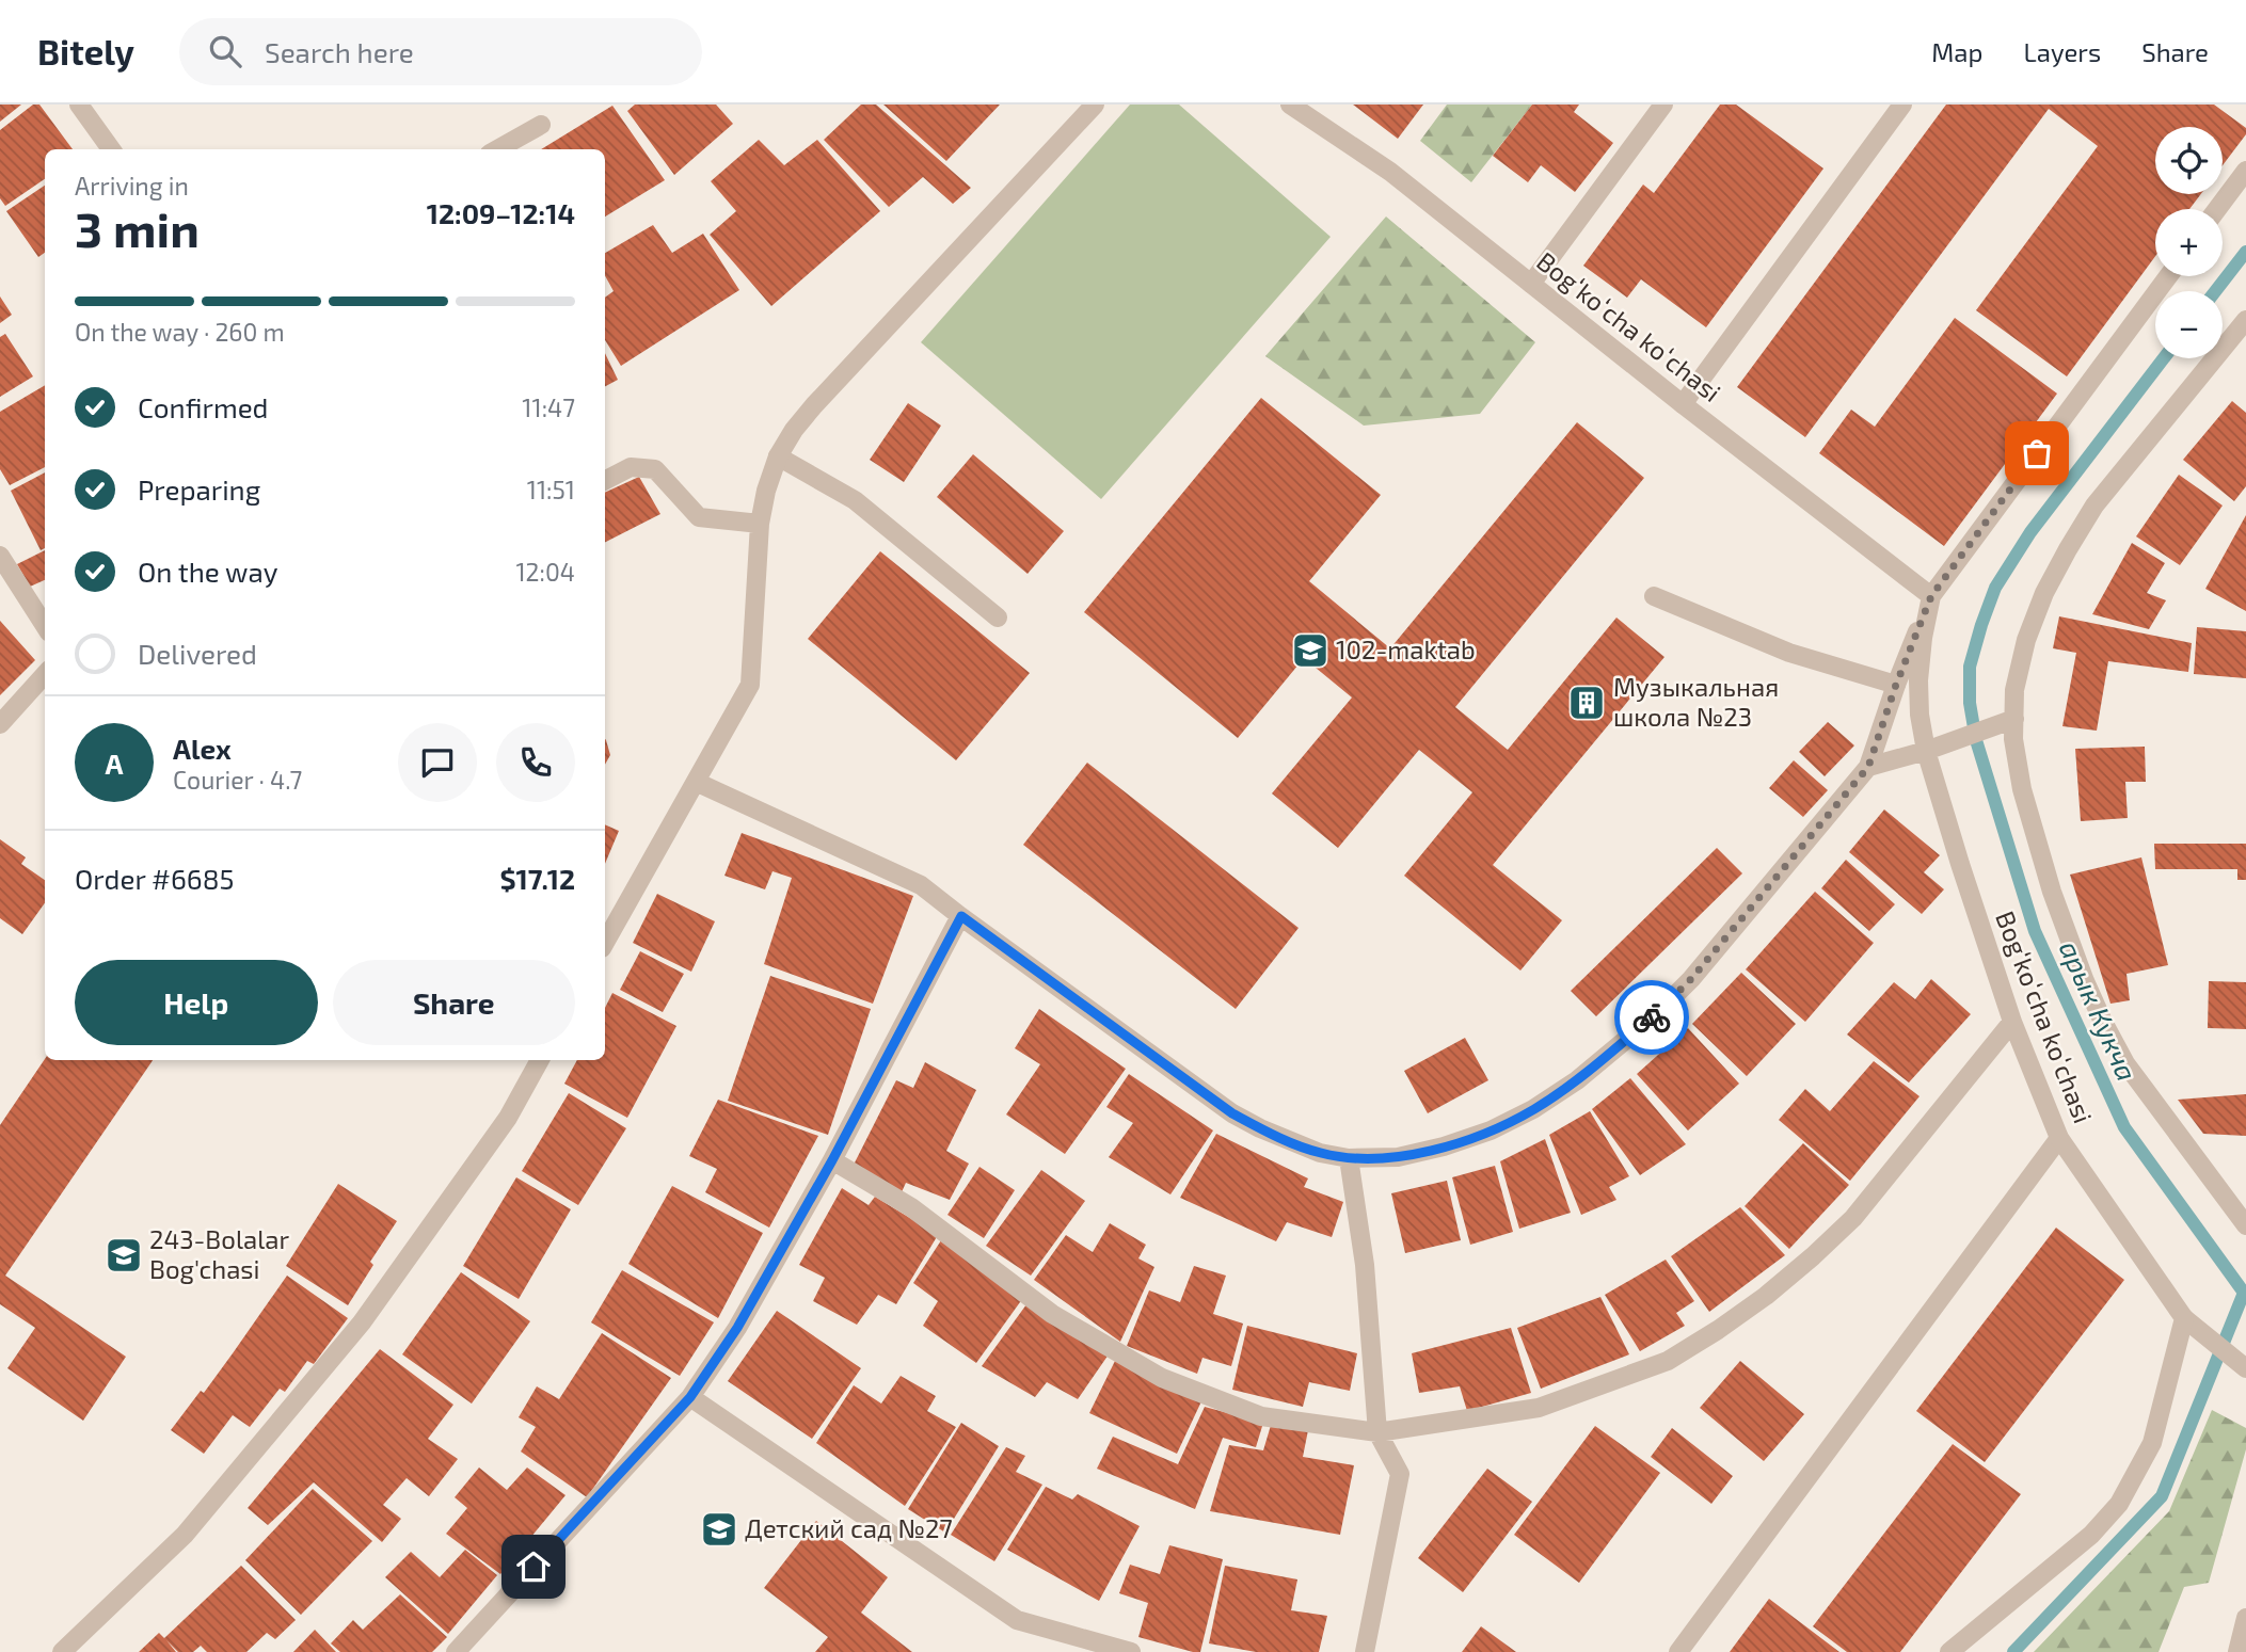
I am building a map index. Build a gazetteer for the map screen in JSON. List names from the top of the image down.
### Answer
{
  "streets": {
    "street": ["Bogʻkoʻcha koʻchasi"]
  },
  "water": ["арык Кукча"],
  "places": {
    "school or university": ["102-maktab", "243-Bolalar Bog'chasi", "Детский сад №27"],
    "building": ["Музыкальная школа №23"]
  },
  "page": {
    "header": "Bitely",
    "search": "Search here",
    "nav": ["Map", "Layers", "Share"],
    "map_buttons": ["+", "−"],
    "heading": ["3 min", "Arriving in", "12:09–12:14"],
    "panel": [
      "Alex",
      "Courier · 4.7",
      "Order #6685",
      "$17.12"
    ],
    "bar": "On the way · 260 m",
    "list": [
      ["Confirmed", "11:47"],
      ["Preparing", "11:51"],
      ["On the way", "12:04"],
      "Delivered"
    ],
    "round": "A",
    "buttons": ["Help", "Share"]
  }
}
